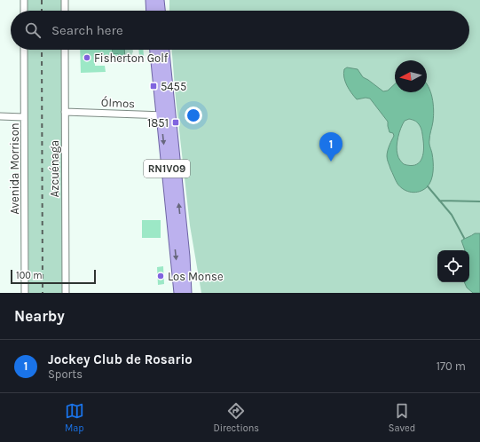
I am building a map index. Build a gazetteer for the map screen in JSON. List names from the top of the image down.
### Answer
{
  "streets": {
    "main road": ["RN1V09"],
    "street": ["Ólmos", "Avenida Morrison", "Azcuénaga"]
  },
  "crossings": [
    ["Ólmos", "Azcuénaga"],
    ["Ólmos", "RN1V09"]
  ],
  "places": {
    "other": ["Fisherton Golf", "Los Monse"],
    "transit": ["5455", "1851"]
  },
  "scale_bar": "100 m",
  "north": "left",
  "page": {
    "search": "Search here",
    "pins": "1",
    "scale": "100 m",
    "heading": "Nearby",
    "list": [
      {
        "mark": "1",
        "name": "Jockey Club de Rosario",
        "note": "Sports",
        "value": "170 m"
      }
    ],
    "nav": ["Map", "Directions", "Saved"]
  }
}
